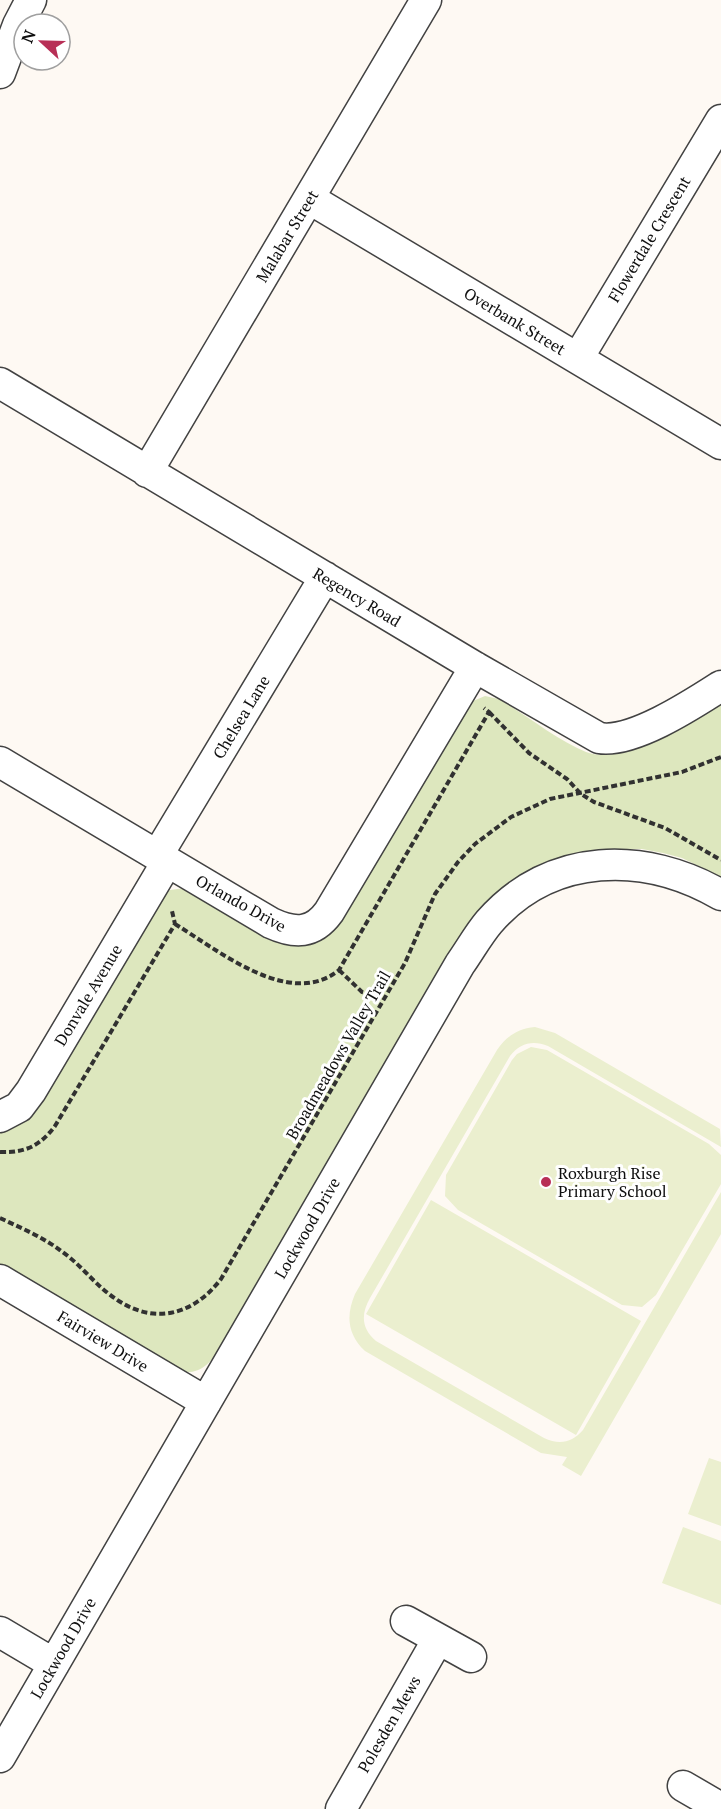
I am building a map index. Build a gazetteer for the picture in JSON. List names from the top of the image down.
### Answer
{
  "streets": {
    "street": [
      "Malabar Street",
      "Flowerdale Crescent",
      "Overbank Street",
      "Regency Road",
      "Chelsea Lane",
      "Orlando Drive",
      "Donvale Avenue",
      "Lockwood Drive",
      "Fairview Drive",
      "Polesden Mews"
    ],
    "path": ["Broadmeadows Valley Trail"]
  },
  "crossings": [
    ["Malabar Street", "Overbank Street"],
    ["Malabar Street", "Regency Road"],
    ["Flowerdale Crescent", "Overbank Street"],
    ["Regency Road", "Chelsea Lane"],
    ["Regency Road", "Orlando Drive"],
    ["Chelsea Lane", "Orlando Drive"],
    ["Chelsea Lane", "Donvale Avenue"],
    ["Orlando Drive", "Donvale Avenue"],
    ["Lockwood Drive", "Fairview Drive"]
  ],
  "places": ["Roxburgh Rise Primary School"],
  "north": "left"
}
